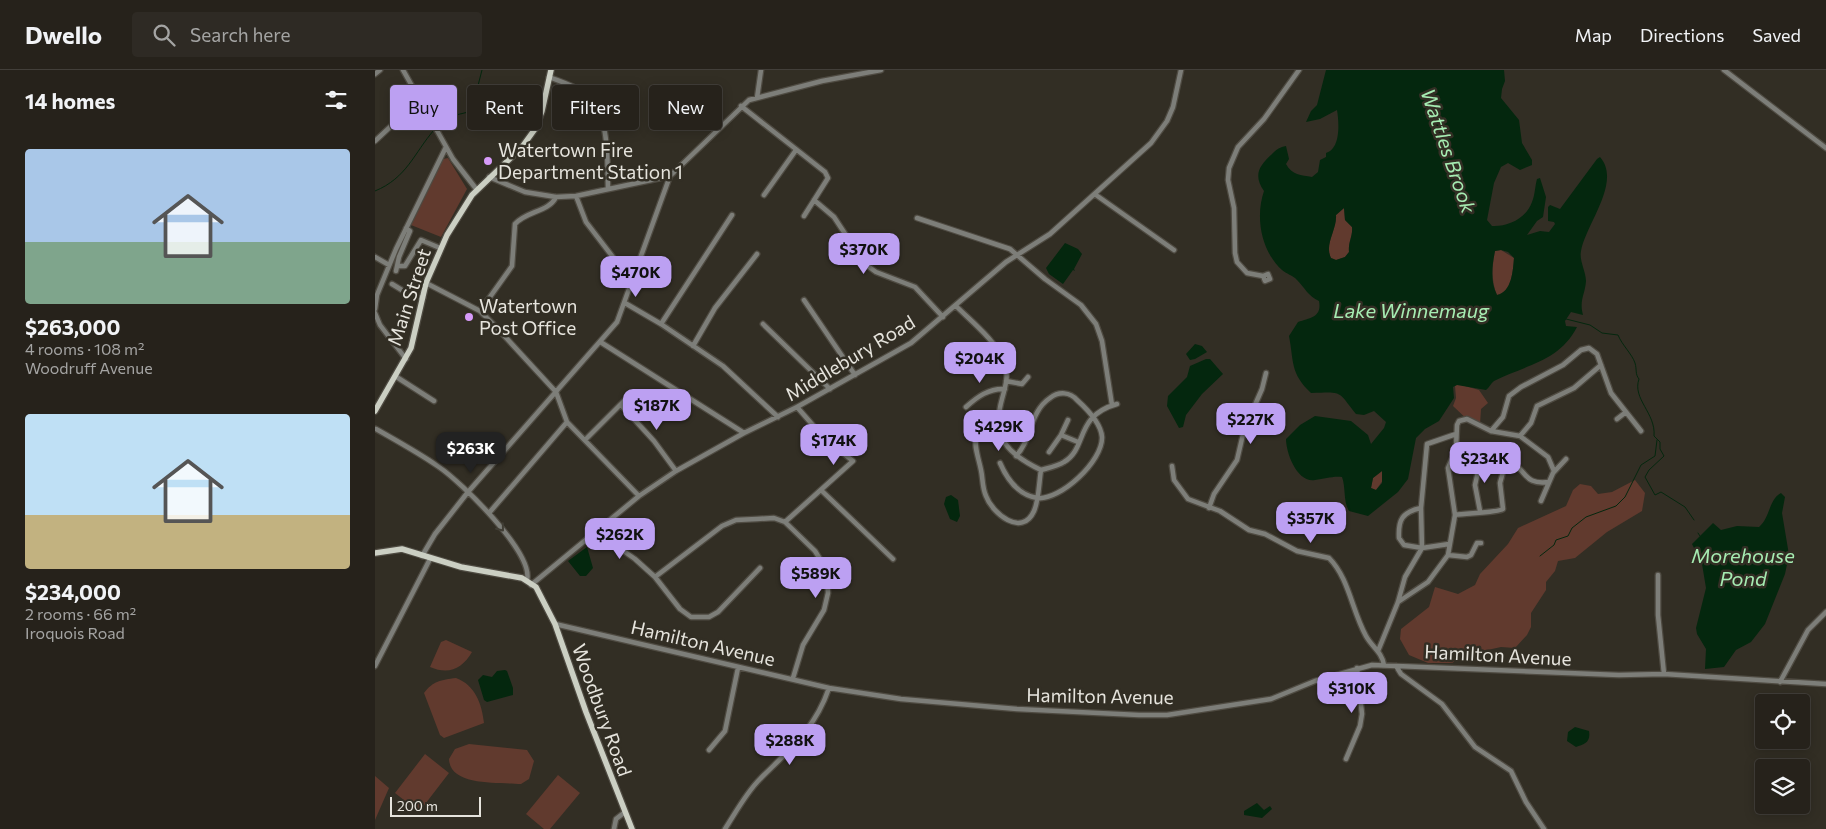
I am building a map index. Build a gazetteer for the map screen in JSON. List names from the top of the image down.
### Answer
{
  "streets": {
    "main road": ["Main Street", "Woodbury Road"],
    "street": ["Middlebury Road", "Hamilton Avenue"]
  },
  "crossings": [
    ["Middlebury Road", "Woodbury Road"],
    ["Hamilton Avenue", "Woodbury Road"]
  ],
  "water": ["Wattles Brook", "Lake Winnemaug", "Morehouse Pond"],
  "places": ["Watertown Fire Department Station 1", "Watertown Post Office"],
  "scale_bar": "200 m",
  "page": {
    "header": "Dwello",
    "search": "Search here",
    "nav": ["Map", "Directions", "Saved"],
    "heading": "14 homes",
    "chip": [
      "Buy",
      "Rent",
      "Filters",
      "New"
    ],
    "list": [
      {
        "name": "$263,000",
        "note": "4 rooms · 108 m² · Woodruff Avenue"
      },
      {
        "name": "$234,000",
        "note": "2 rooms · 66 m² · Iroquois Road"
      }
    ],
    "price": [
      "$370K",
      "$470K",
      "$204K",
      "$187K",
      "$227K",
      "$429K",
      "$174K",
      "$263K",
      "$234K",
      "$357K",
      "$262K",
      "$589K",
      "$310K",
      "$288K"
    ],
    "scale": "200 m"
  }
}
